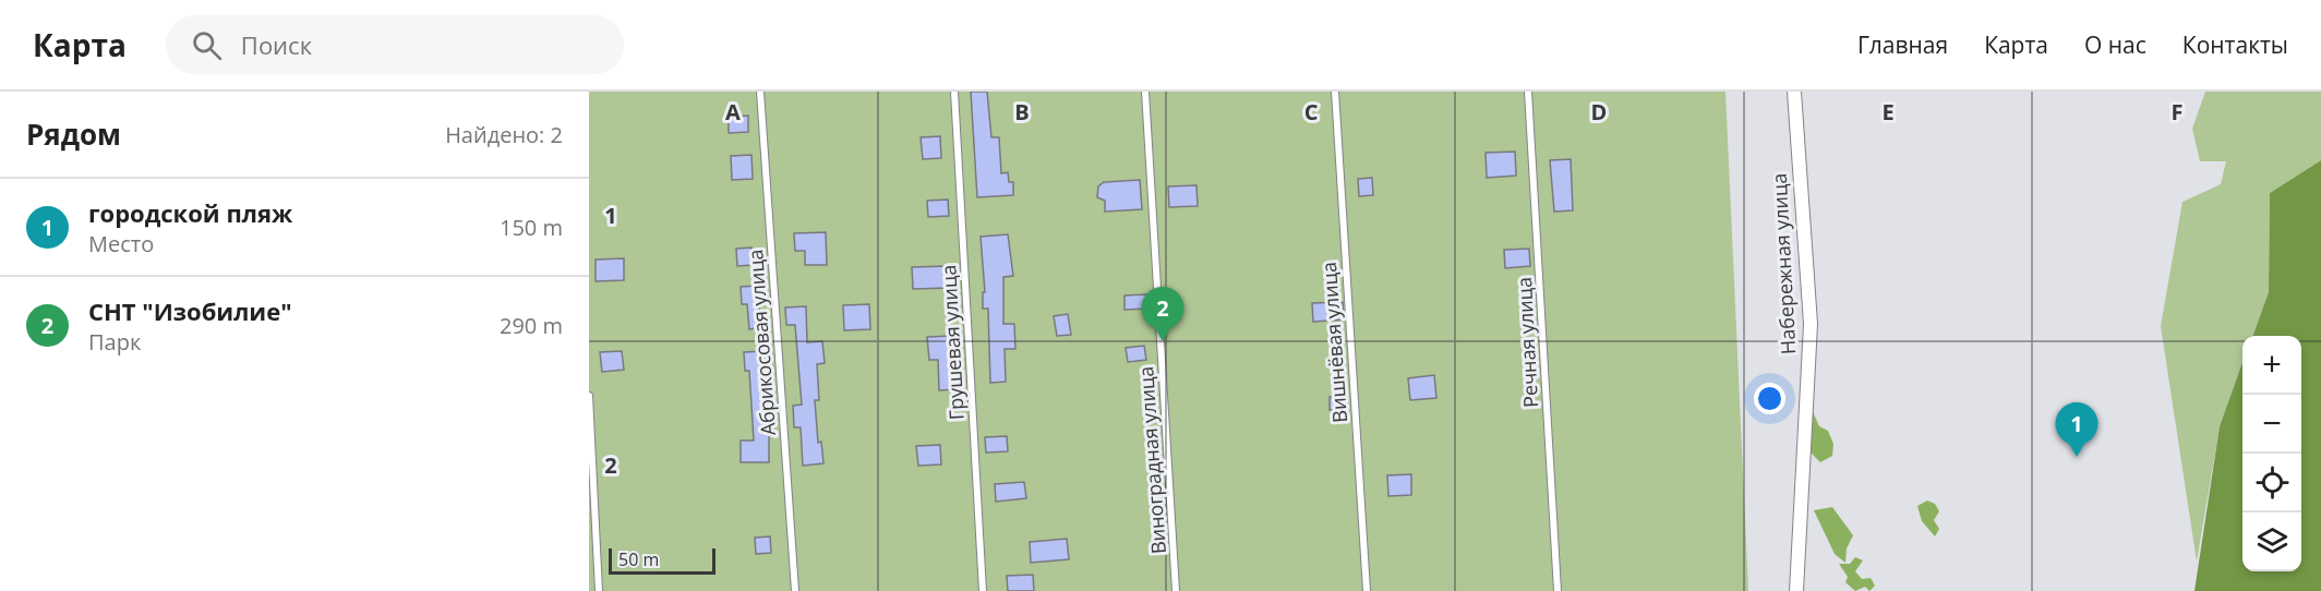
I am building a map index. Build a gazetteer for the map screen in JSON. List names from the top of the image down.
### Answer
{
  "streets": {
    "street": ["Набережная улица"],
    "lane": [
      "Абрикосовая улица",
      "Грушевая улица",
      "Вишнёвая улица",
      "Речная улица",
      "Виноградная улица"
    ]
  },
  "scale_bar": "50 m",
  "page": {
    "header": "Карта",
    "search": "Поиск",
    "nav": [
      "Главная",
      "Карта",
      "О нас",
      "Контакты"
    ],
    "heading": ["Рядом", "Найдено: 2"],
    "list": [
      {
        "mark": "1",
        "name": "городской пляж",
        "note": "Место",
        "value": "150 m"
      },
      {
        "mark": "2",
        "name": "СНТ \"Изобилие\"",
        "note": "Парк",
        "value": "290 m"
      }
    ],
    "pins": ["2", "1"],
    "map_buttons": ["+", "−"],
    "scale": "50 m"
  },
  "grid": {
    "columns": [
      "A",
      "B",
      "C",
      "D",
      "E",
      "F"
    ],
    "rows": ["1", "2"]
  }
}
